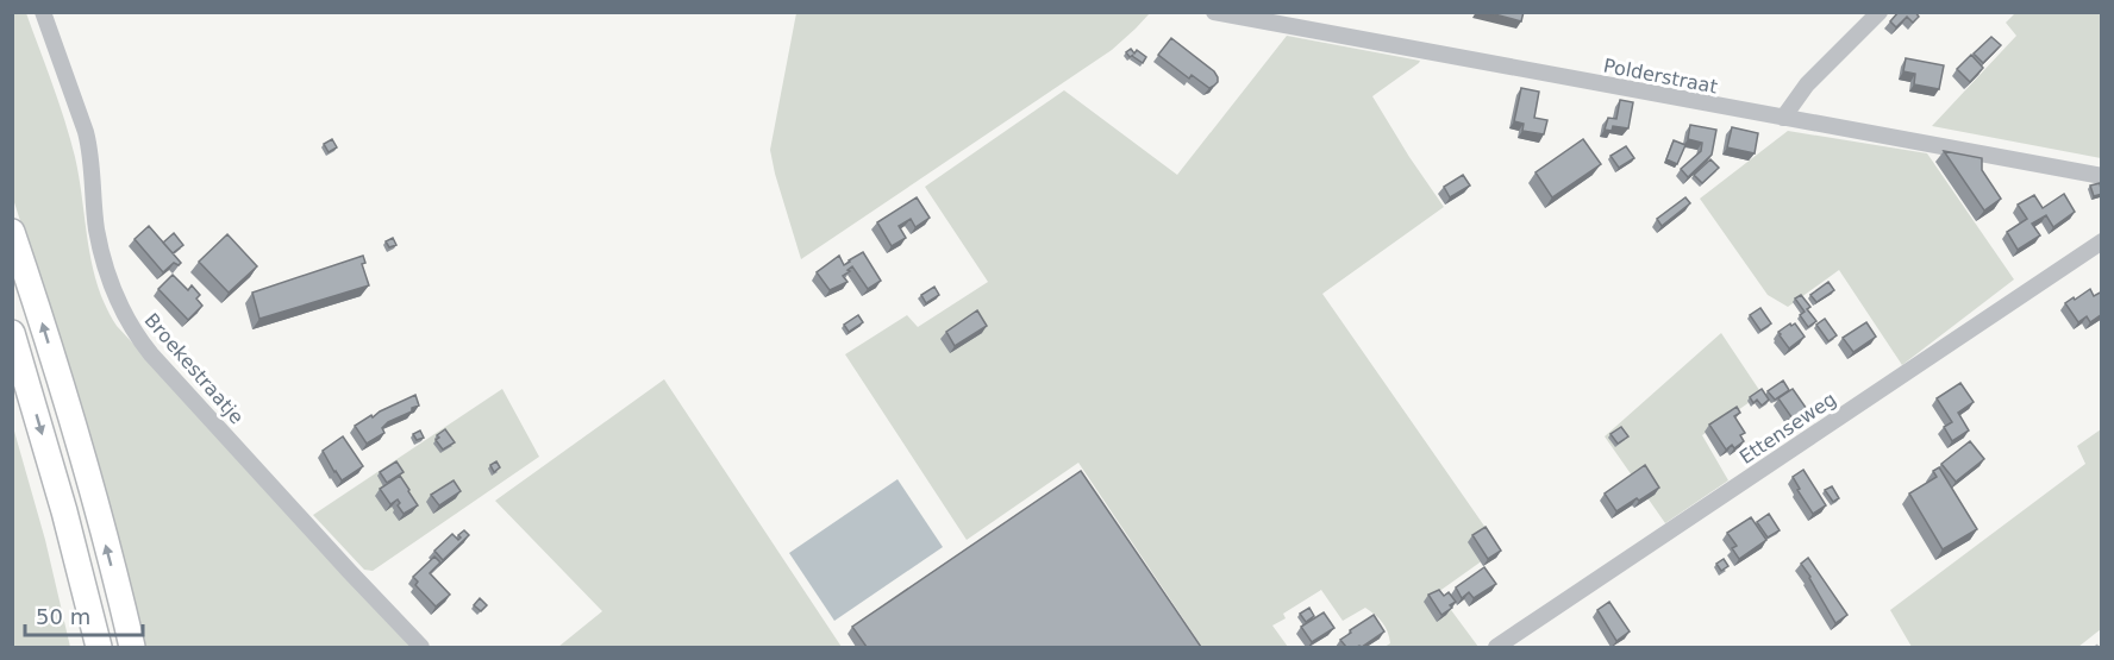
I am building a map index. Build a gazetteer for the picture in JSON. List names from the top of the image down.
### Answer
{
  "streets": {
    "street": ["Polderstraat", "Broekestraatje", "Ettenseweg"]
  },
  "scale_bar": "50 m"
}
